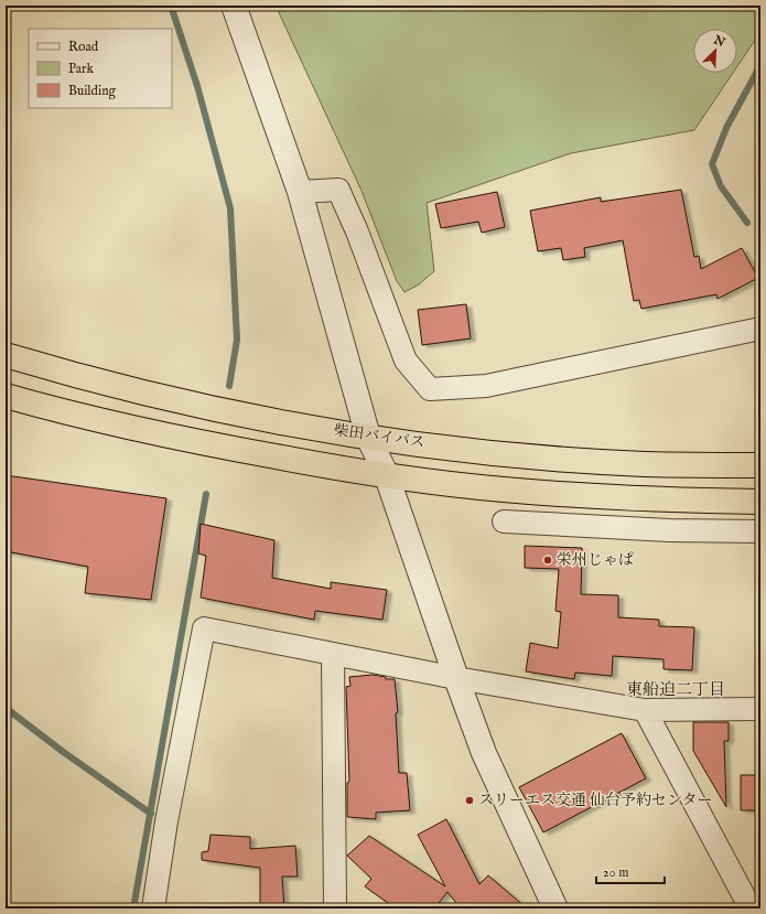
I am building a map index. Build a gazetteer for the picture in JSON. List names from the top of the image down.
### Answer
{
  "streets": {
    "highway": ["柴田バイパス"]
  },
  "districts": ["東船迫二丁目"],
  "places": ["栄州じゃぱ", "スリーエス交通 仙台予約センター"],
  "legend": ["Road", "Park", "Building"],
  "scale_bar": "20 m",
  "north": "top right"
}
